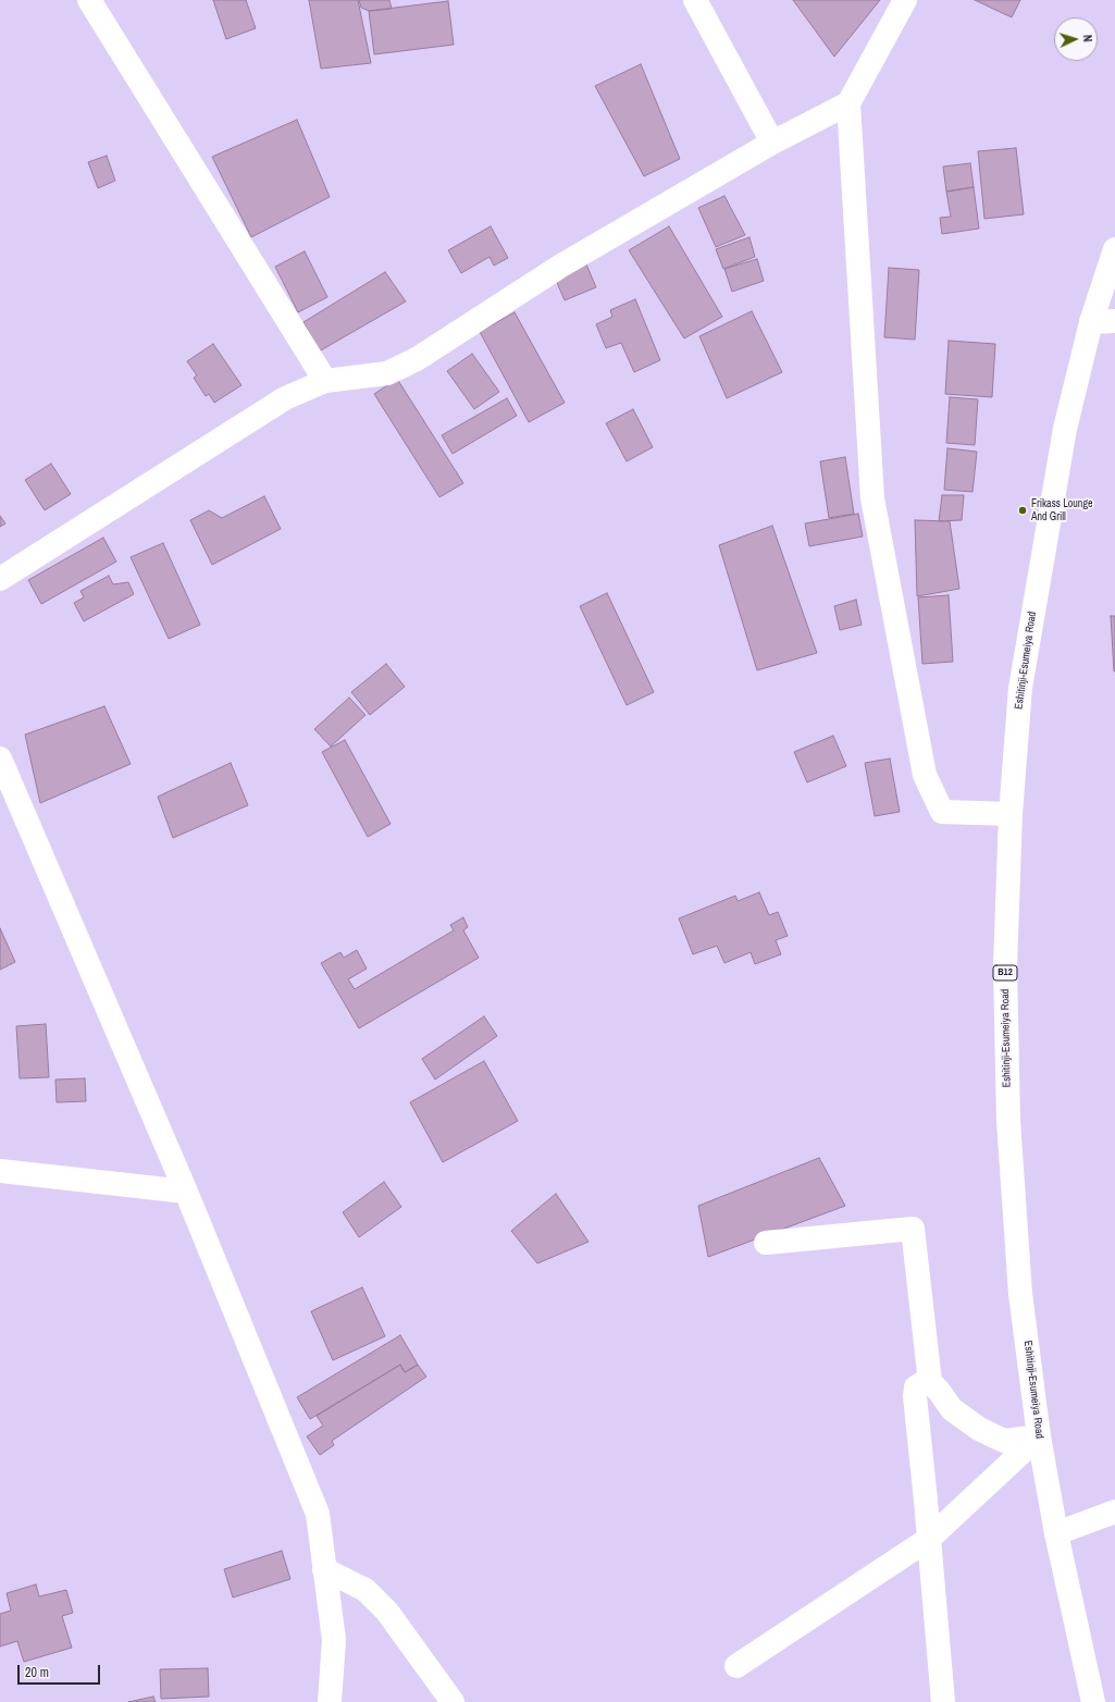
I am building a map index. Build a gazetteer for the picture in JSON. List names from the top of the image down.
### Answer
{
  "streets": {
    "main road": ["Eshitinji-Esumeiya Road", "B12"]
  },
  "places": ["Frikass Lounge And Grill"],
  "scale_bar": "20 m",
  "north": "right"
}
